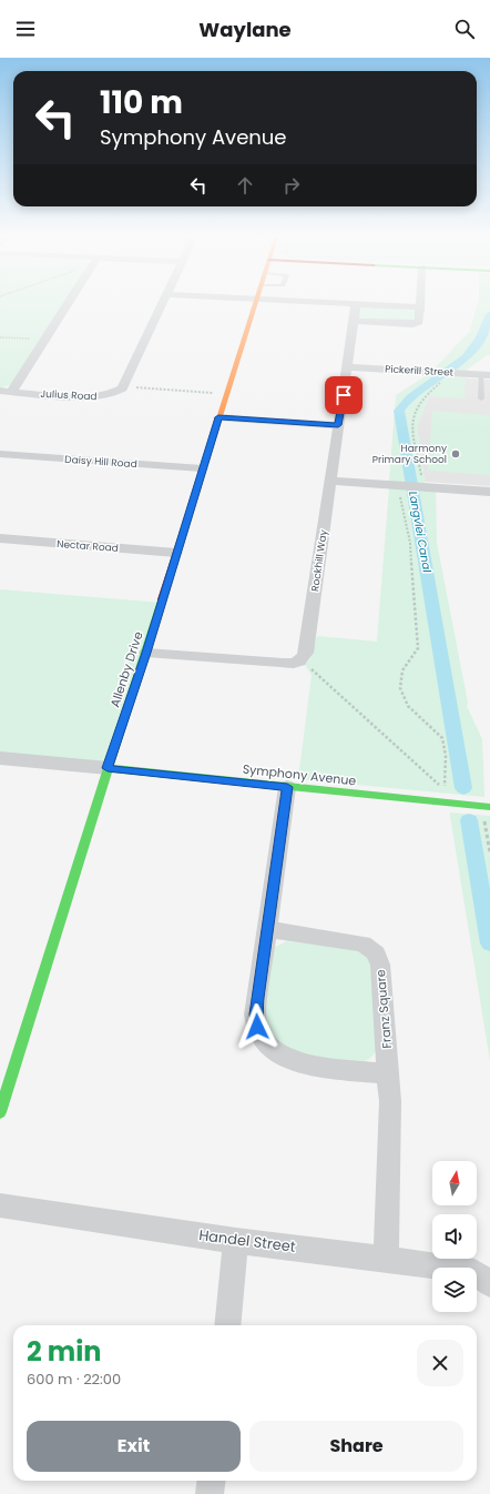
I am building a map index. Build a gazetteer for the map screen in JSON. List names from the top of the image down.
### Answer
{
  "streets": {
    "street": [
      "Pickerill Street",
      "Julius Road",
      "Daisy Hill Road",
      "Nectar Road",
      "Rockhill Way",
      "Allenby Drive",
      "Symphony Avenue",
      "Franz Square",
      "Handel Street"
    ]
  },
  "crossings": [
    ["Pickerill Street", "Rockhill Way"],
    ["Daisy Hill Road", "Allenby Drive"],
    ["Nectar Road", "Allenby Drive"],
    ["Allenby Drive", "Symphony Avenue"],
    ["Franz Square", "Handel Street"]
  ],
  "water": ["Langvlei Canal"],
  "places": ["Harmony Primary School"],
  "north": "top",
  "page": {
    "header": "Waylane",
    "turn": ["110 m", "Symphony Avenue"],
    "heading": ["2 min", "600 m · 22:00"],
    "buttons": ["Exit", "Share"]
  }
}
